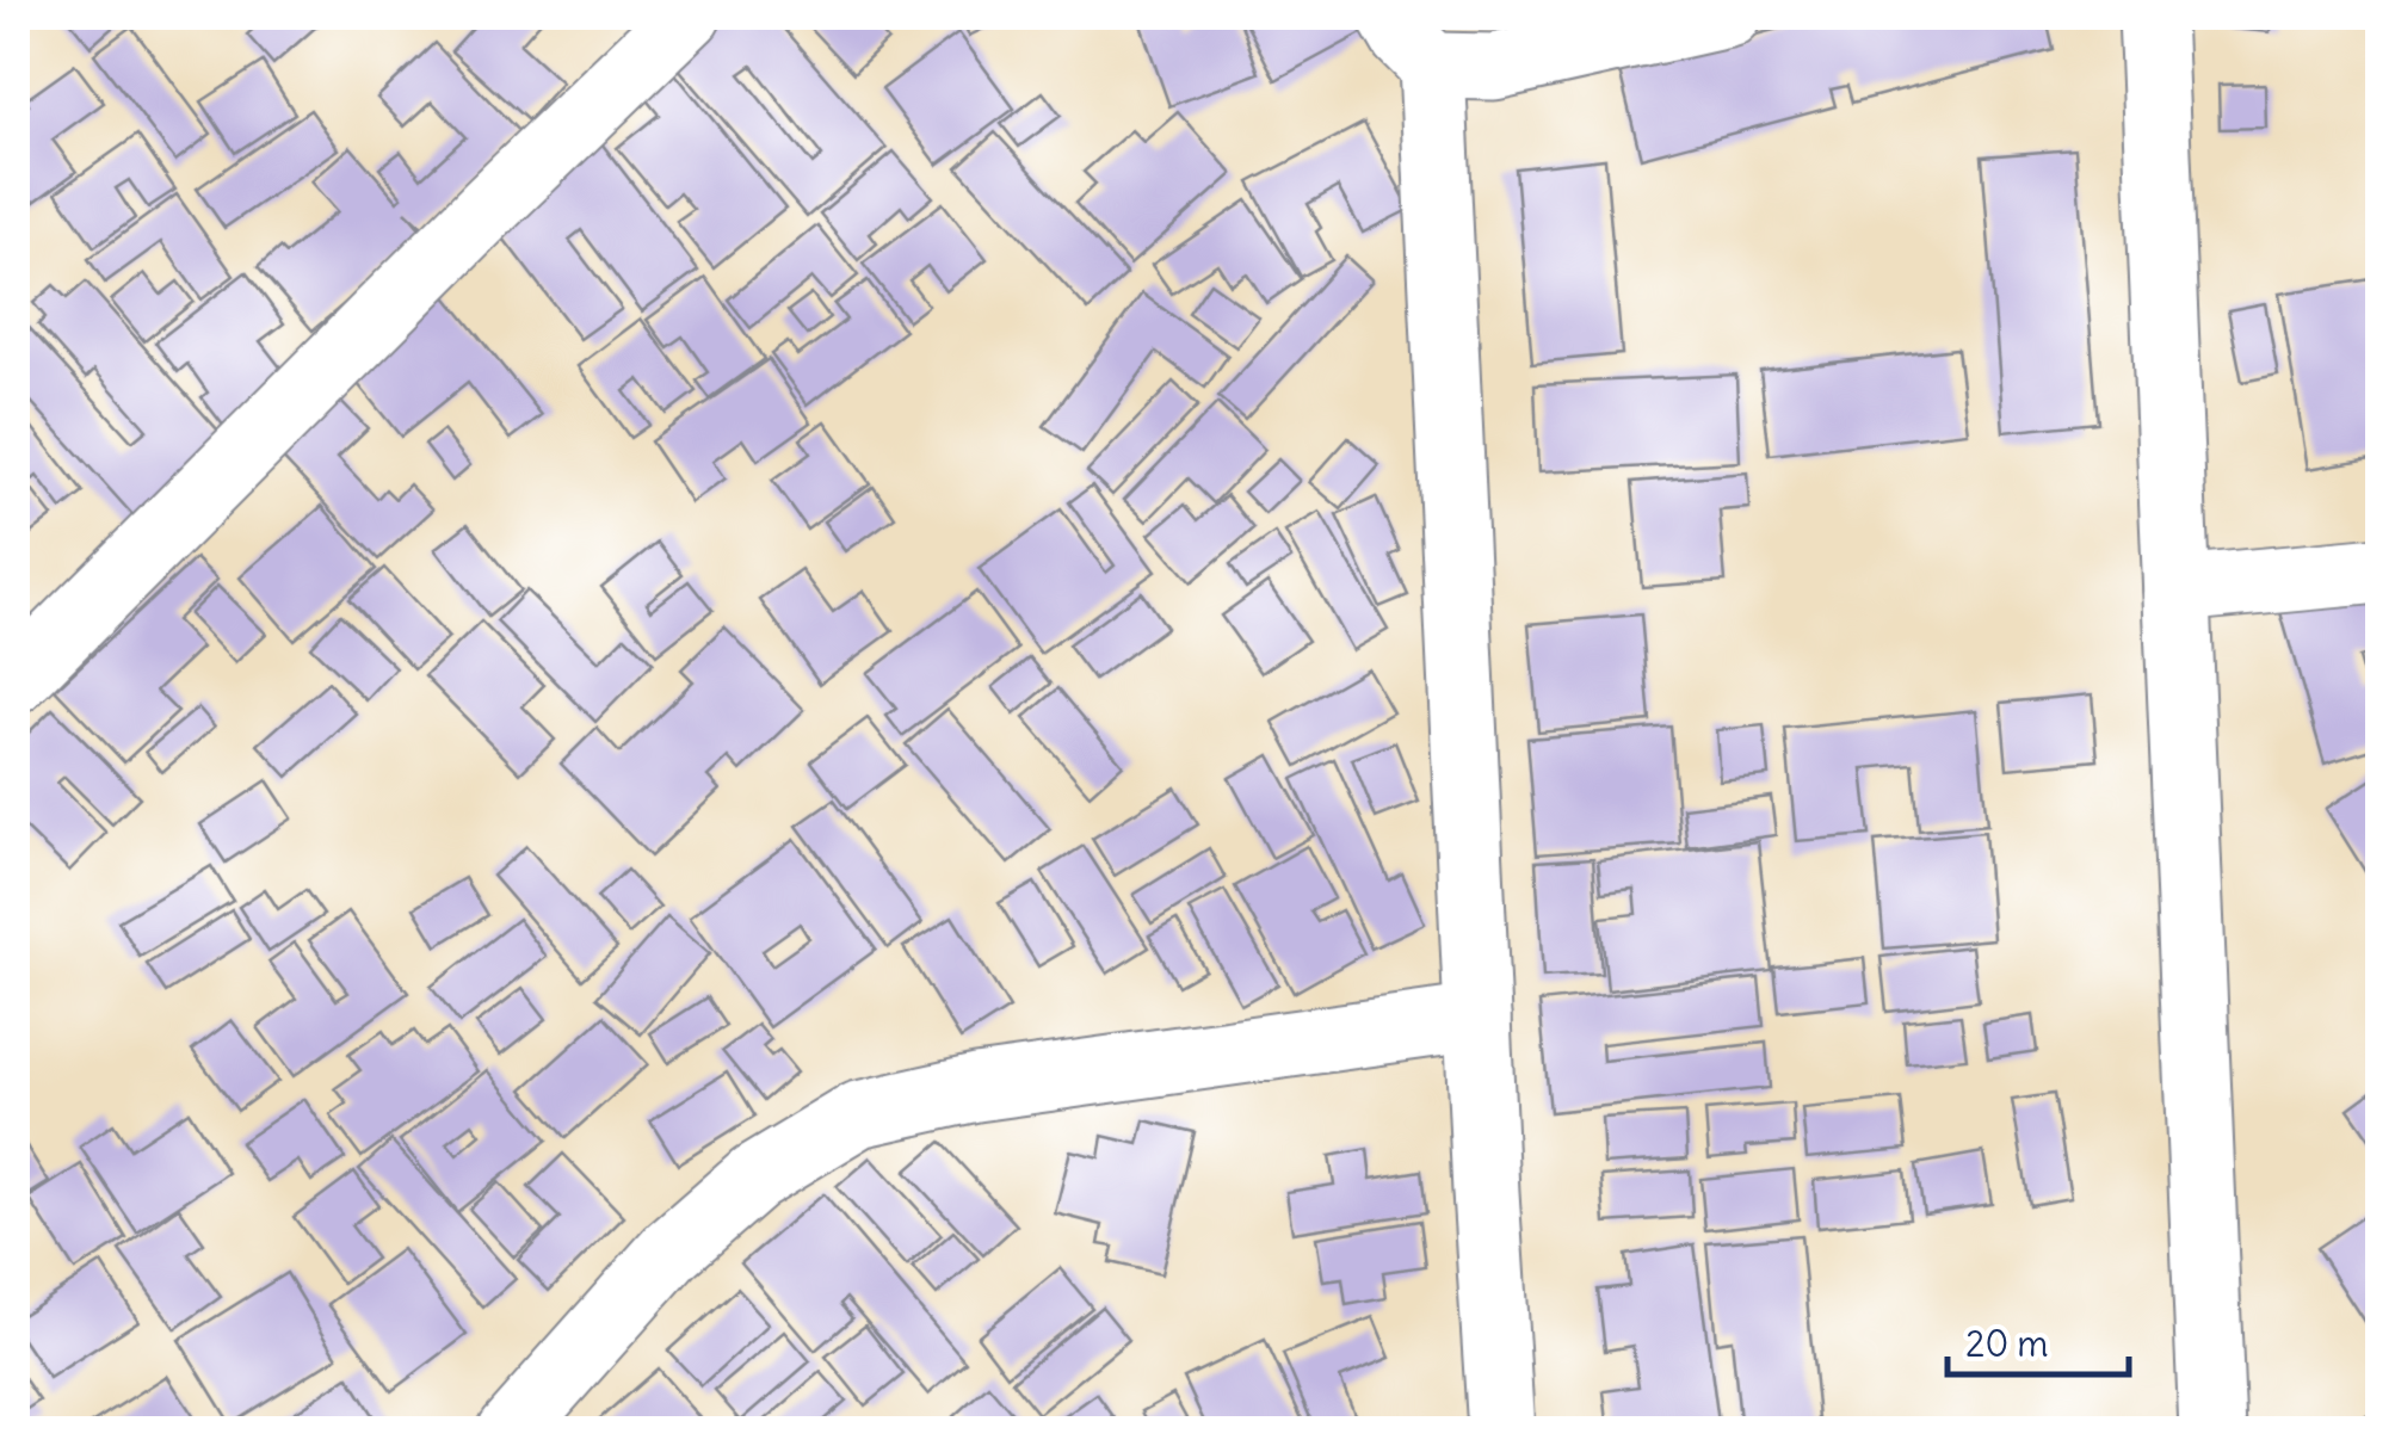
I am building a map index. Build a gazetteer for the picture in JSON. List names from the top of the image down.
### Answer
{
  "scale_bar": "20 m"
}
